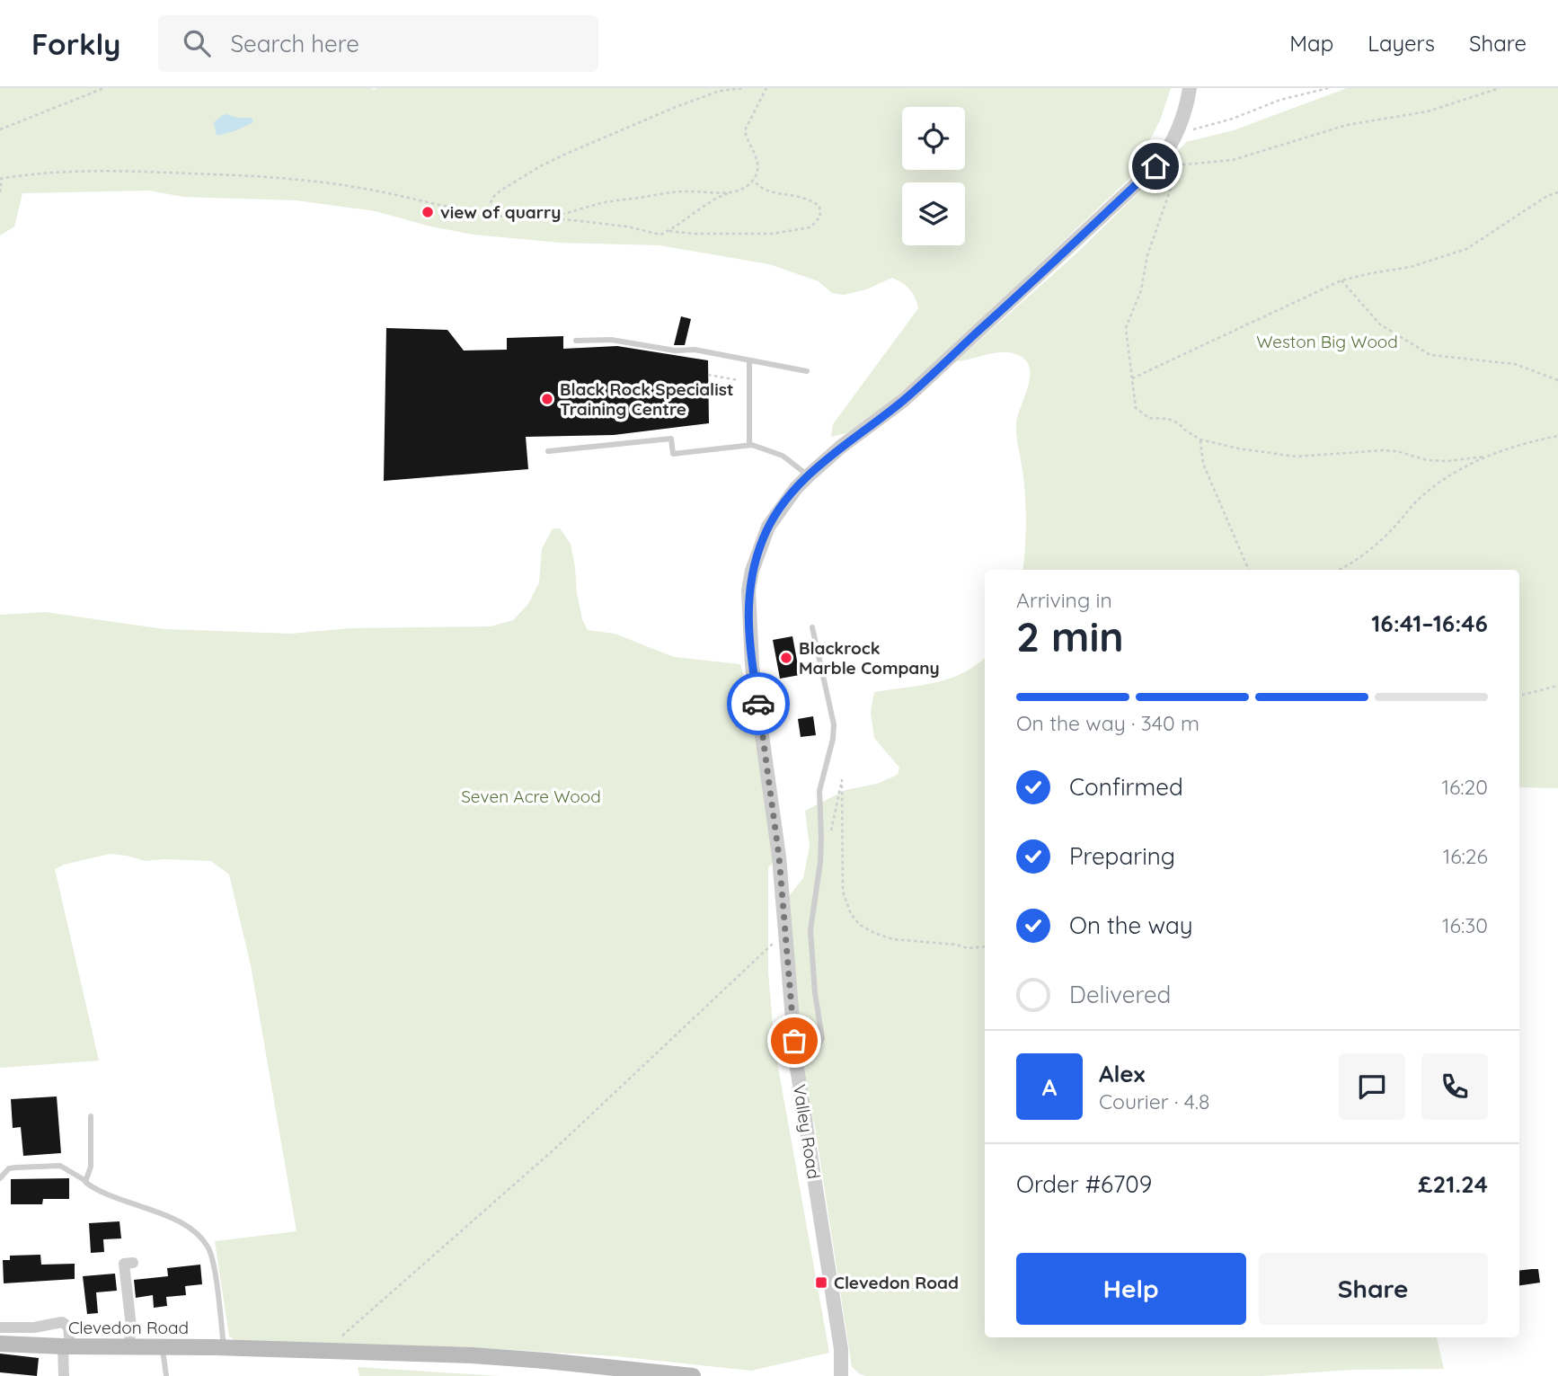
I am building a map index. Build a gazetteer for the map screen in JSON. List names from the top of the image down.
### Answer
{
  "streets": {
    "main road": ["Clevedon Road"],
    "street": ["Valley Road"]
  },
  "parks": ["Weston Big Wood", "Seven Acre Wood"],
  "places": {
    "other": ["view of quarry", "Black Rock Specialist Training Centre", "Blackrock Marble Company"],
    "transit": ["Clevedon Road"]
  },
  "page": {
    "header": "Forkly",
    "search": "Search here",
    "nav": ["Map", "Layers", "Share"],
    "heading": ["2 min", "Arriving in", "16:41–16:46"],
    "panel": [
      "Alex",
      "Courier · 4.8",
      "Order #6709",
      "£21.24"
    ],
    "bar": "On the way · 340 m",
    "list": [
      ["Confirmed", "16:20"],
      ["Preparing", "16:26"],
      ["On the way", "16:30"],
      "Delivered"
    ],
    "round": "A",
    "buttons": ["Help", "Share"]
  }
}
